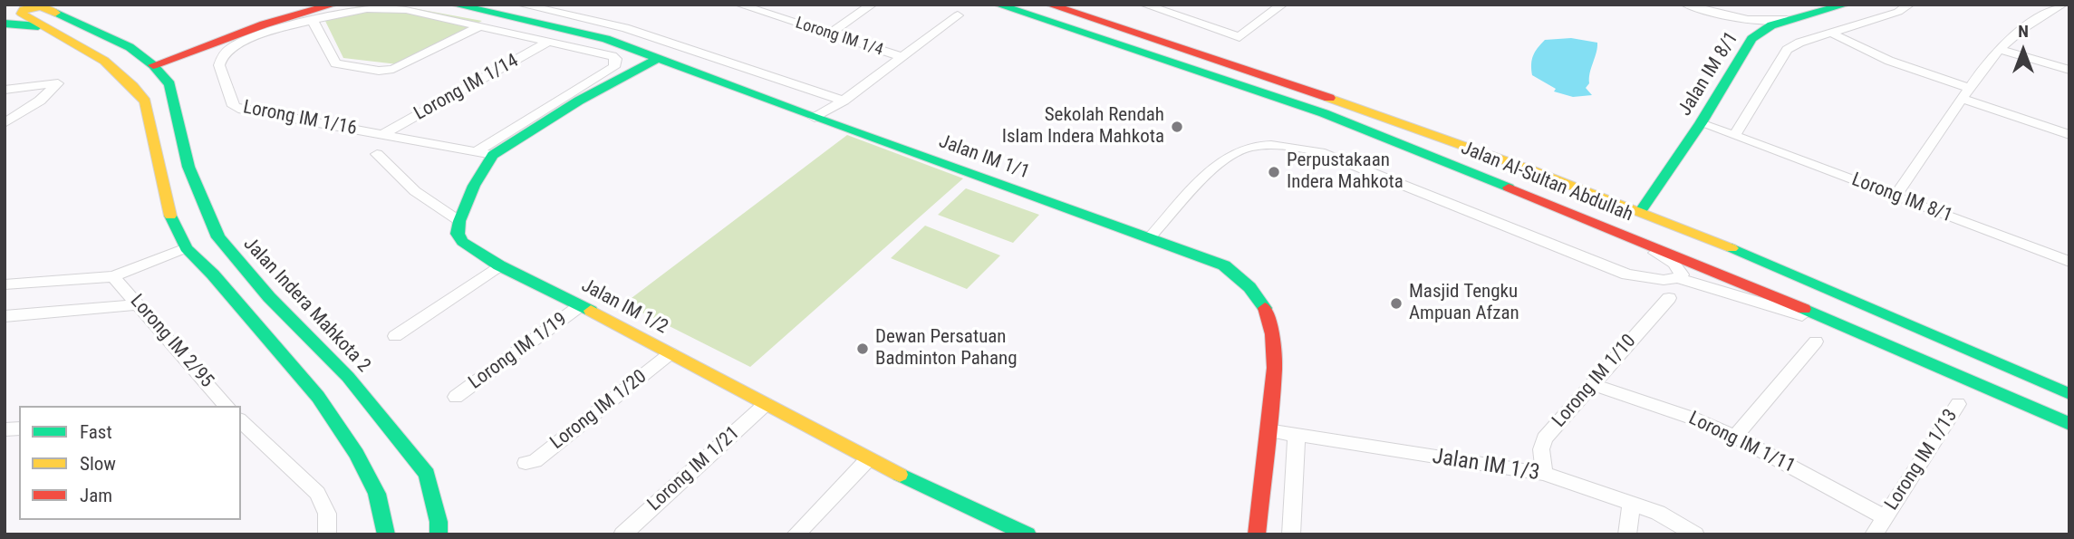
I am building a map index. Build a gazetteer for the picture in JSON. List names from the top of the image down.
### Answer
{
  "streets": {
    "street": [
      "Lorong IM 1/4",
      "Jalan IM 8/1",
      "Lorong IM 1/14",
      "Lorong IM 1/16",
      "Jalan IM 1/1",
      "Jalan Al-Sultan Abdullah",
      "Lorong IM 8/1",
      "Jalan Indera Mahkota 2",
      "Jalan IM 1/2",
      "Lorong IM 2/95",
      "Lorong IM 1/19",
      "Lorong IM 1/10",
      "Lorong IM 1/20",
      "Lorong IM 1/11",
      "Lorong IM 1/13",
      "Jalan IM 1/3",
      "Lorong IM 1/21"
    ]
  },
  "crossings": [
    ["Jalan IM 8/1", "Jalan Al-Sultan Abdullah"],
    ["Jalan IM 8/1", "Lorong IM 8/1"],
    ["Lorong IM 1/14", "Lorong IM 1/16"],
    ["Jalan IM 1/1", "Jalan IM 1/3"],
    ["Jalan IM 1/2", "Lorong IM 1/19"],
    ["Jalan IM 1/2", "Lorong IM 1/20"],
    ["Jalan IM 1/2", "Lorong IM 1/21"],
    ["Lorong IM 1/10", "Lorong IM 1/11"],
    ["Lorong IM 1/10", "Jalan IM 1/3"],
    ["Lorong IM 1/11", "Lorong IM 1/13"]
  ],
  "places": [
    "Sekolah Rendah Islam Indera Mahkota",
    "Perpustakaan Indera Mahkota",
    "Masjid Tengku Ampuan Afzan",
    "Dewan Persatuan Badminton Pahang"
  ],
  "legend": ["Fast", "Slow", "Jam"],
  "north": "top"
}
